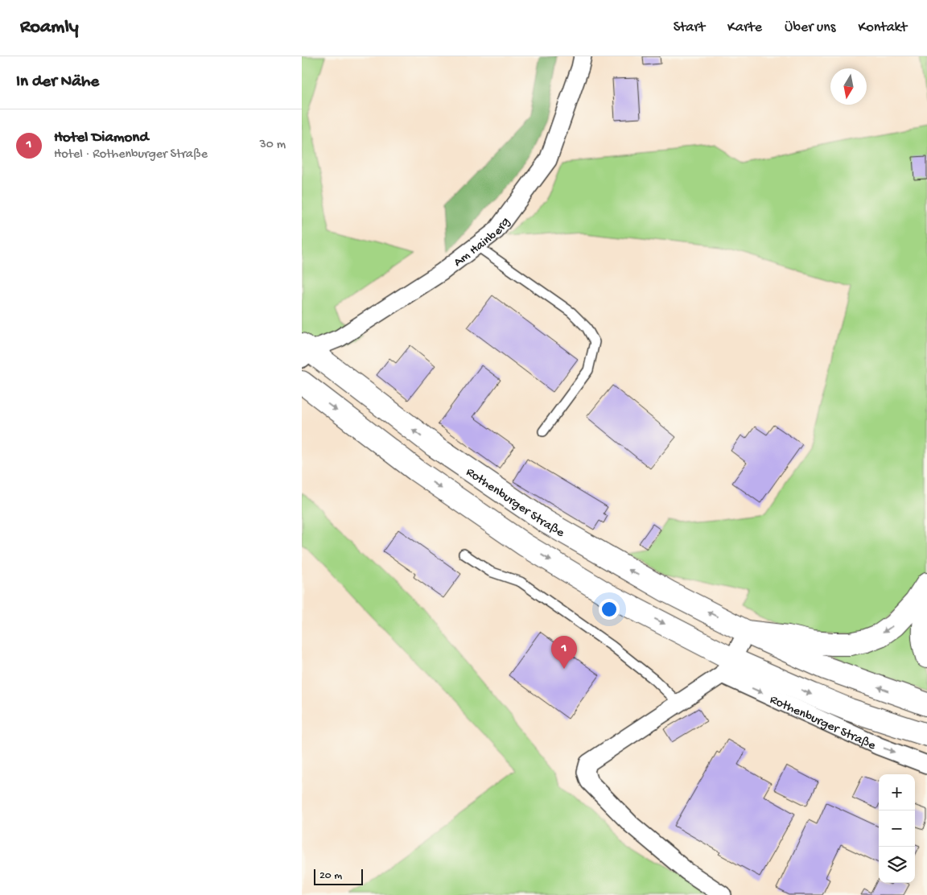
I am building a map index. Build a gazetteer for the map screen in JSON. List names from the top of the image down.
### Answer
{
  "streets": {
    "main road": ["Rothenburger Straße"],
    "street": ["Am Hainberg"]
  },
  "crossings": [
    ["Am Hainberg", "Rothenburger Straße"]
  ],
  "scale_bar": "20 m",
  "north": "bottom",
  "page": {
    "header": "Roamly",
    "nav": [
      "Start",
      "Karte",
      "Über uns",
      "Kontakt"
    ],
    "heading": "In der Nähe",
    "list": [
      {
        "mark": "1",
        "name": "Hotel Diamond",
        "note": "Hotel · Rothenburger Straße",
        "value": "30 m"
      }
    ],
    "pins": "1",
    "map_buttons": ["+", "−"],
    "scale": "20 m"
  }
}
